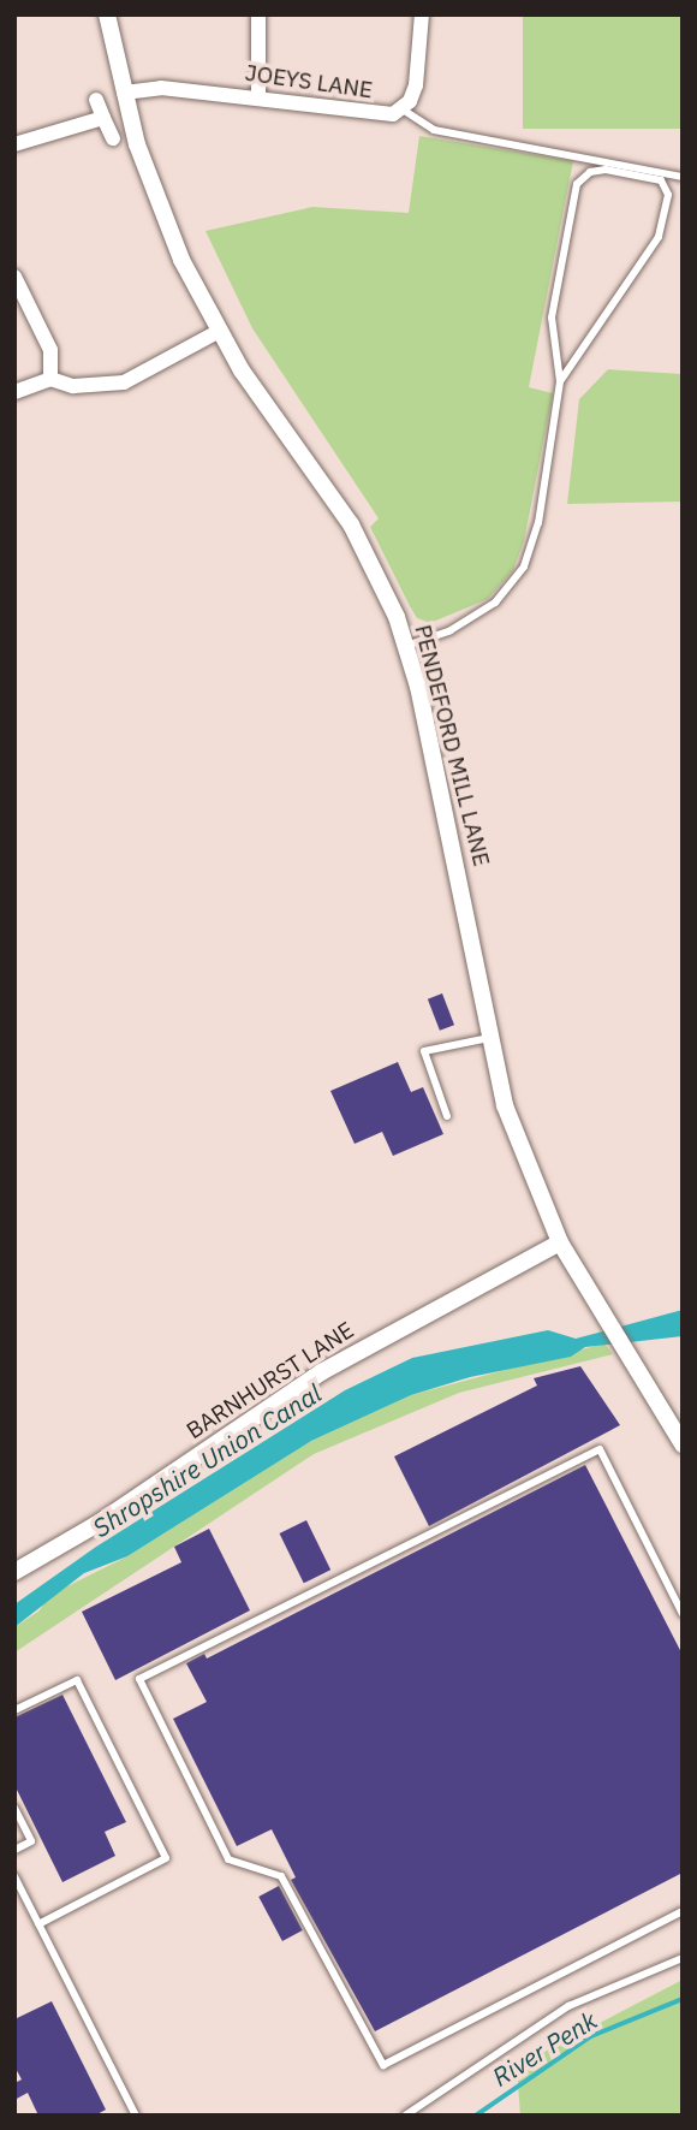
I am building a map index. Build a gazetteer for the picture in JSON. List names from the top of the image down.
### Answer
{
  "streets": {
    "street": ["JOEYS LANE", "PENDEFORD MILL LANE", "BARNHURST LANE"]
  },
  "crossings": [
    ["JOEYS LANE", "PENDEFORD MILL LANE"],
    ["PENDEFORD MILL LANE", "BARNHURST LANE"]
  ],
  "water": ["Shropshire Union Canal", "River Penk"]
}
